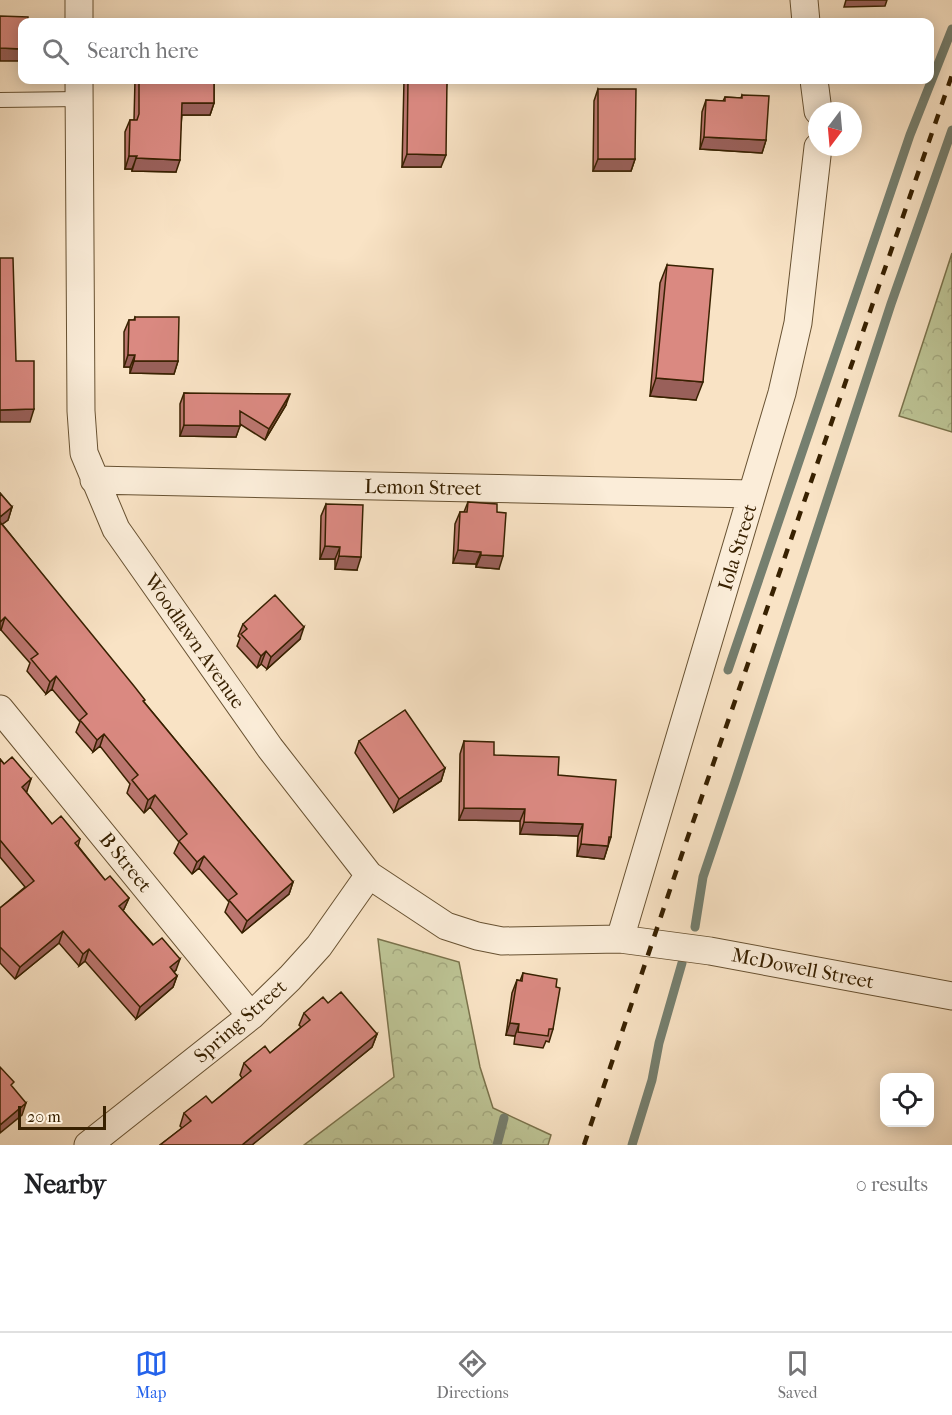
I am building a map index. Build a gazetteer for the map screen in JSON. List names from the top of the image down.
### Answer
{
  "streets": {
    "street": [
      "Lemon Street",
      "Iola Street",
      "Woodlawn Avenue",
      "B Street",
      "McDowell Street",
      "Spring Street"
    ]
  },
  "crossings": [
    ["Lemon Street", "Iola Street"],
    ["Lemon Street", "Woodlawn Avenue"],
    ["Iola Street", "Woodlawn Avenue"],
    ["Woodlawn Avenue", "McDowell Street"],
    ["Woodlawn Avenue", "Spring Street"],
    ["B Street", "Spring Street"]
  ],
  "scale_bar": "20 m",
  "north": "bottom",
  "page": {
    "search": "Search here",
    "scale": "20 m",
    "heading": ["Nearby", "0 results"],
    "nav": ["Map", "Directions", "Saved"]
  }
}
